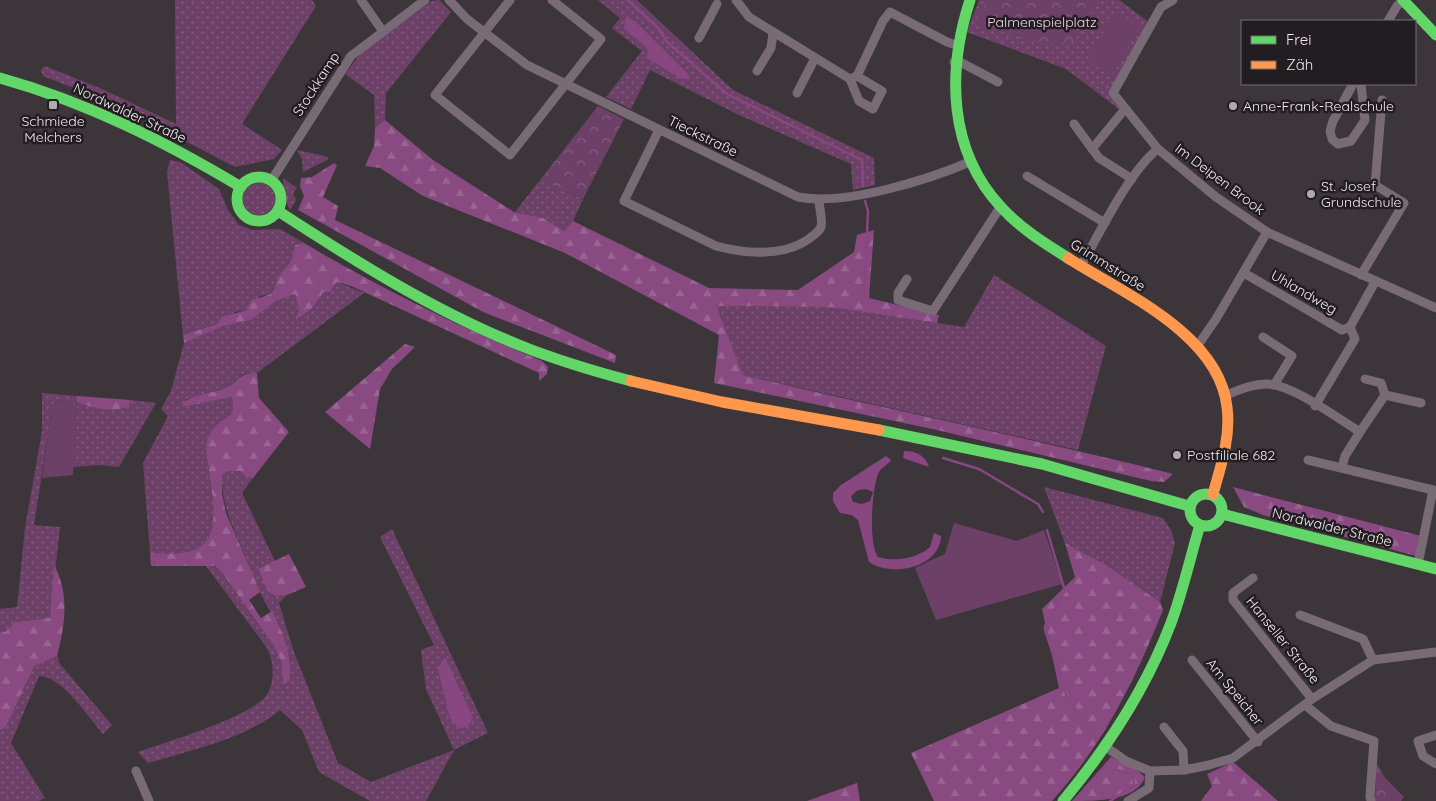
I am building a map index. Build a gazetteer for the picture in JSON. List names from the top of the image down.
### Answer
{
  "streets": {
    "main road": ["Nordwalder Straße", "Grimmstraße"],
    "street": [
      "Stockkamp",
      "Tieckstraße",
      "Im Deipen Brook",
      "Uhlandweg",
      "Hanseller Straße",
      "Am Speicher"
    ]
  },
  "crossings": [
    ["Stockkamp", "Nordwalder Straße"],
    ["Nordwalder Straße", "Grimmstraße"],
    ["Tieckstraße", "Grimmstraße"],
    ["Im Deipen Brook", "Grimmstraße"],
    ["Hanseller Straße", "Am Speicher"]
  ],
  "parks": ["Palmenspielplatz"],
  "places": {
    "transit": ["Schmiede Melchers"],
    "other": ["Anne-Frank-Realschule", "St. Josef Grundschule", "Postfiliale 682"]
  },
  "legend": ["Frei", "Zäh"]
}
